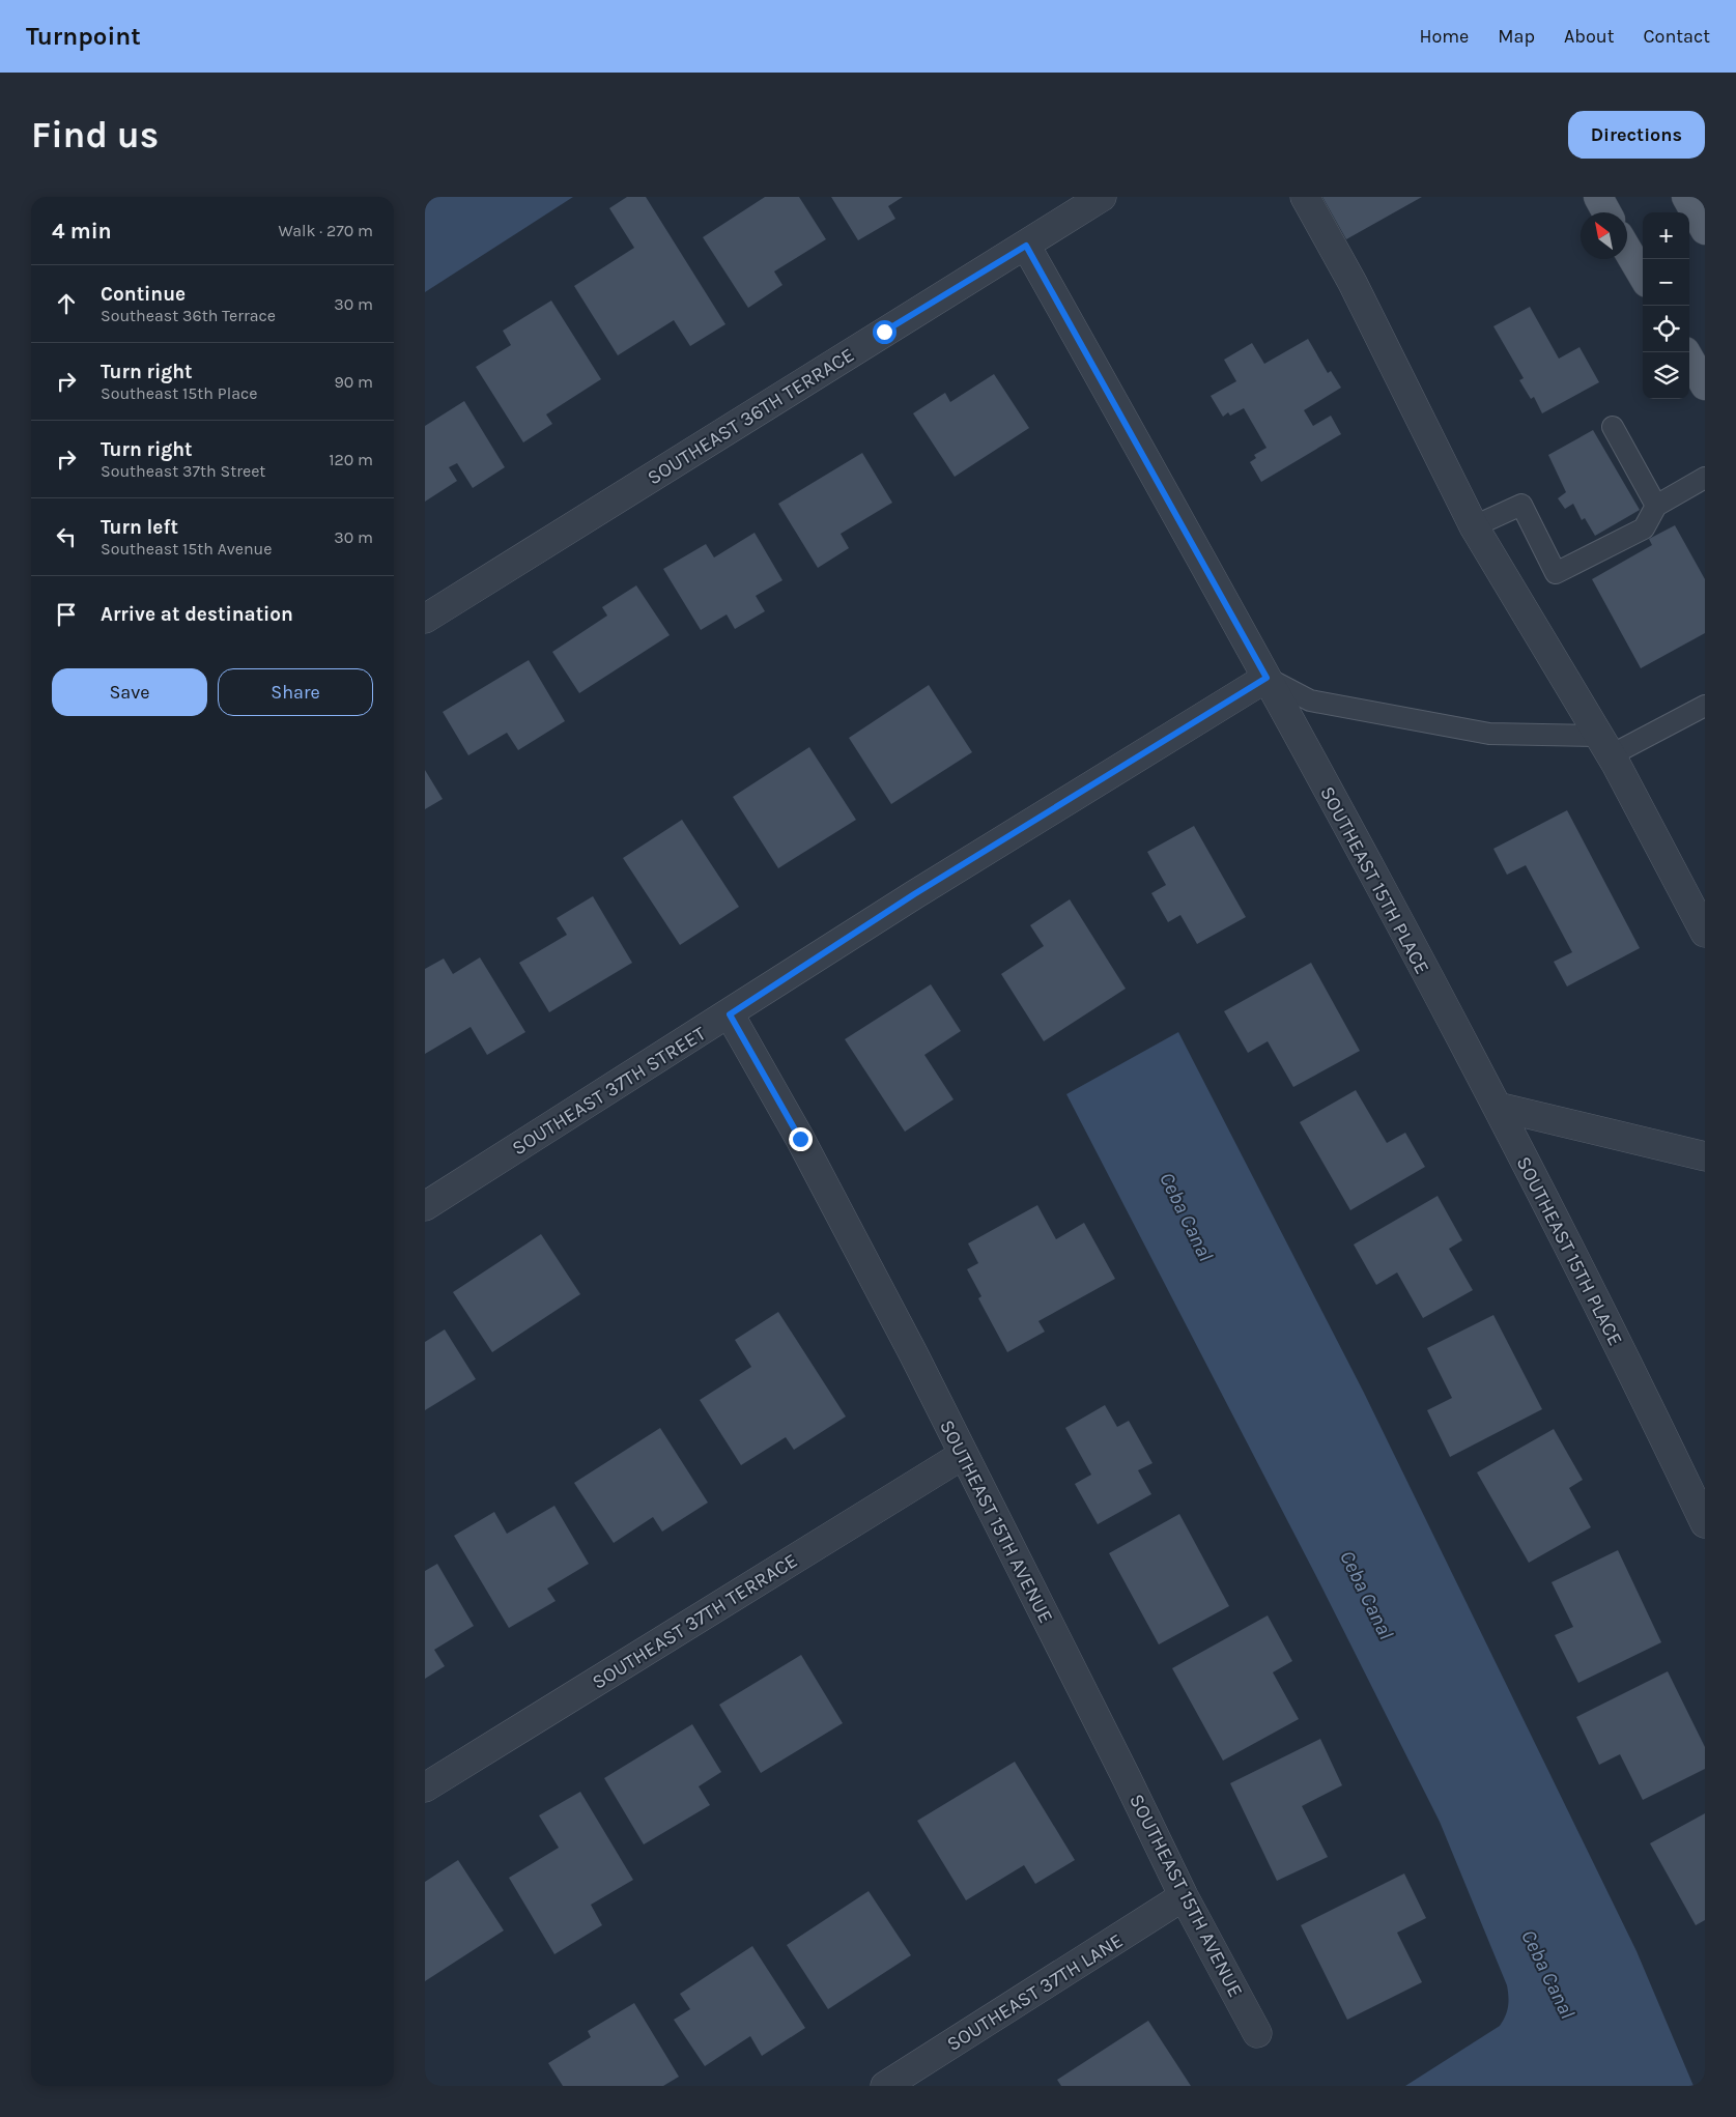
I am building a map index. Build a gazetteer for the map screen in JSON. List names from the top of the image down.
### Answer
{
  "streets": {
    "street": [
      "SOUTHEAST 36TH TERRACE",
      "SOUTHEAST 15TH PLACE",
      "SOUTHEAST 37TH STREET",
      "SOUTHEAST 15TH AVENUE",
      "SOUTHEAST 37TH TERRACE",
      "SOUTHEAST 37TH LANE"
    ]
  },
  "crossings": [
    ["SOUTHEAST 36TH TERRACE", "SOUTHEAST 15TH PLACE"],
    ["SOUTHEAST 15TH PLACE", "SOUTHEAST 37TH STREET"],
    ["SOUTHEAST 37TH STREET", "SOUTHEAST 15TH AVENUE"],
    ["SOUTHEAST 15TH AVENUE", "SOUTHEAST 37TH TERRACE"],
    ["SOUTHEAST 15TH AVENUE", "SOUTHEAST 37TH LANE"]
  ],
  "water": ["Ceba Canal"],
  "north": "top left",
  "page": {
    "header": "Turnpoint",
    "nav": [
      "Home",
      "Map",
      "About",
      "Contact"
    ],
    "buttons": [
      "Directions",
      ["Save", "Share"]
    ],
    "title": "Find us",
    "heading": ["4 min", "Walk · 270 m"],
    "map_buttons": ["+", "−"],
    "list": [
      ["Continue", "Southeast 36th Terrace", "30 m"],
      ["Turn right", "Southeast 15th Place", "90 m"],
      ["Turn right", "Southeast 37th Street", "120 m"],
      ["Turn left", "Southeast 15th Avenue", "30 m"],
      "Arrive at destination"
    ]
  }
}
